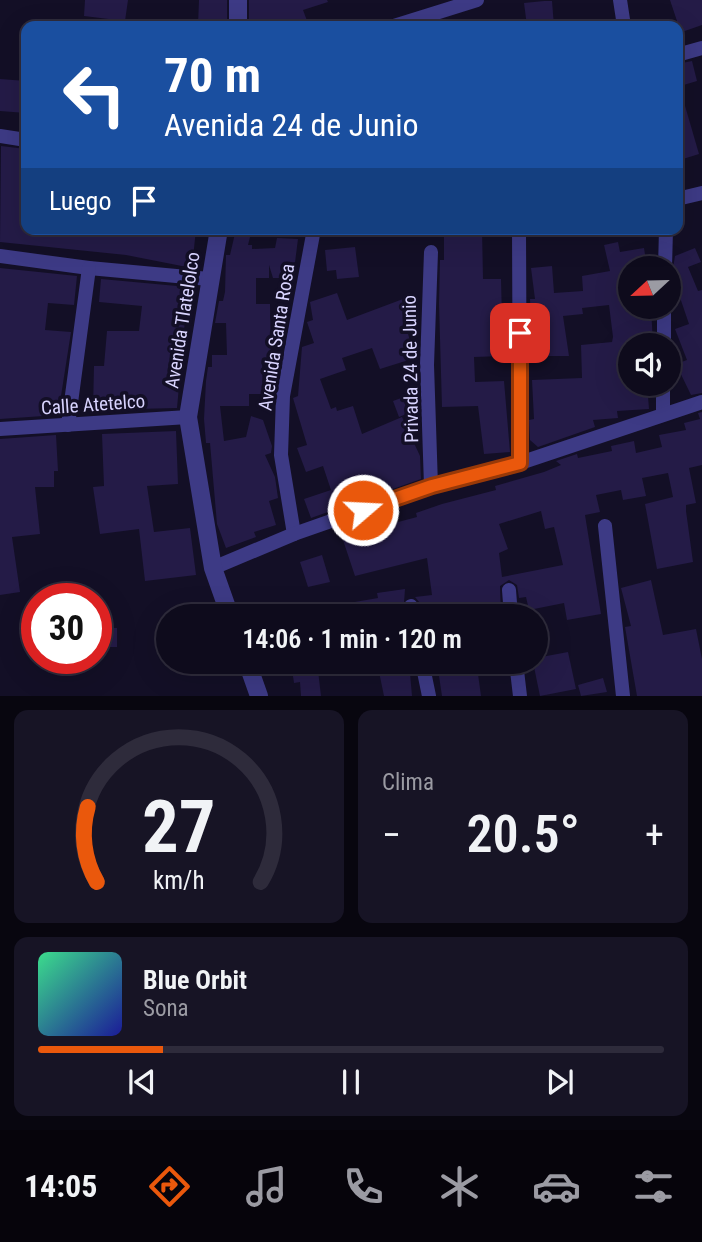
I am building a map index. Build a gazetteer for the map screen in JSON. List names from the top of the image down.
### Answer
{
  "streets": {
    "street": [
      "Avenida Tlatelolco",
      "Avenida Santa Rosa",
      "Privada 24 de Junio",
      "Calle Atetelco"
    ]
  },
  "crossings": [
    ["Avenida Tlatelolco", "Calle Atetelco"]
  ],
  "north": "left",
  "page": {
    "turn": ["70 m", "Avenida 24 de Junio"],
    "then": "Luego",
    "limit": "30",
    "trip": "14:06 · 1 min · 120 m",
    "tile": "Clima",
    "heat": ["−", "20.5°", "+"],
    "song": ["Blue Orbit", "Sona"],
    "tabs": "14:05",
    "gauge": ["27", "km/h"]
  }
}
